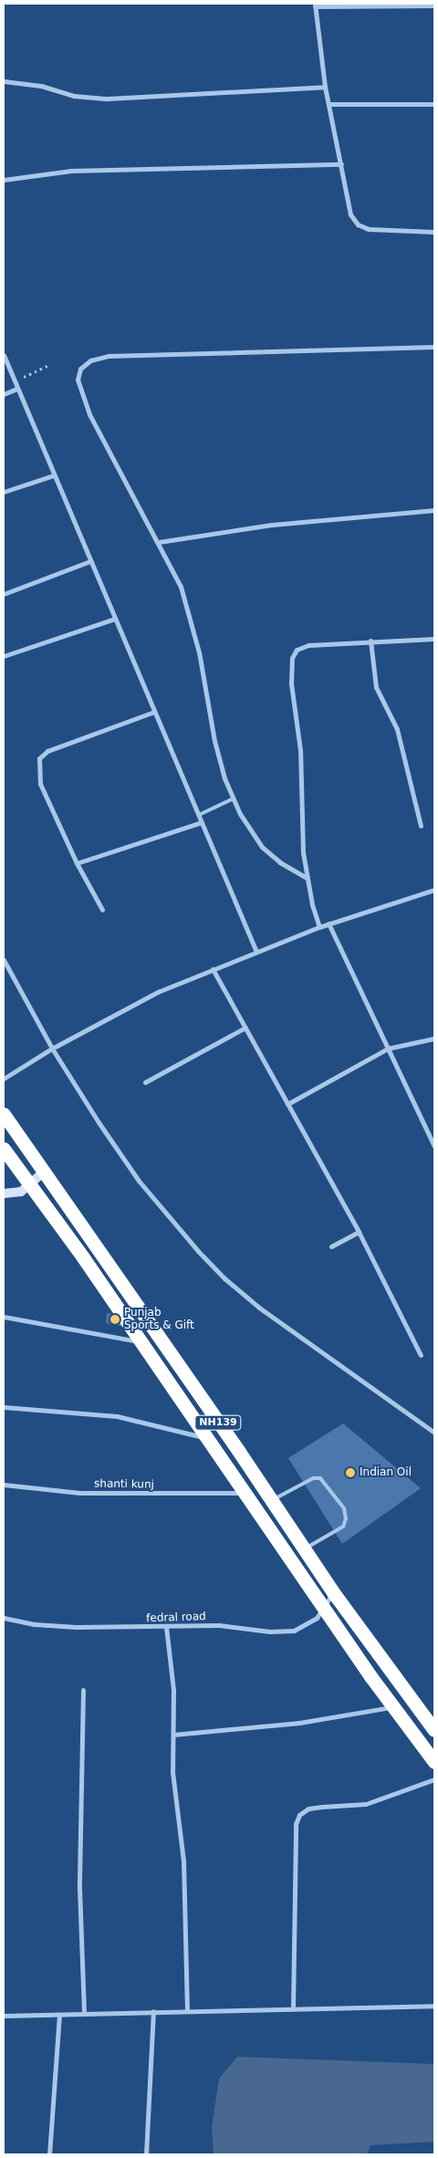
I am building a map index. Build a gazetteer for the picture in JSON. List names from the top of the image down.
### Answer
{
  "streets": {
    "highway": ["NH139"],
    "street": ["shanti kunj", "fedral road"]
  },
  "crossings": [
    ["NH139", "shanti kunj"],
    ["NH139", "fedral road"]
  ],
  "places": ["Punjab Sports & Gift", "Indian Oil"]
}
